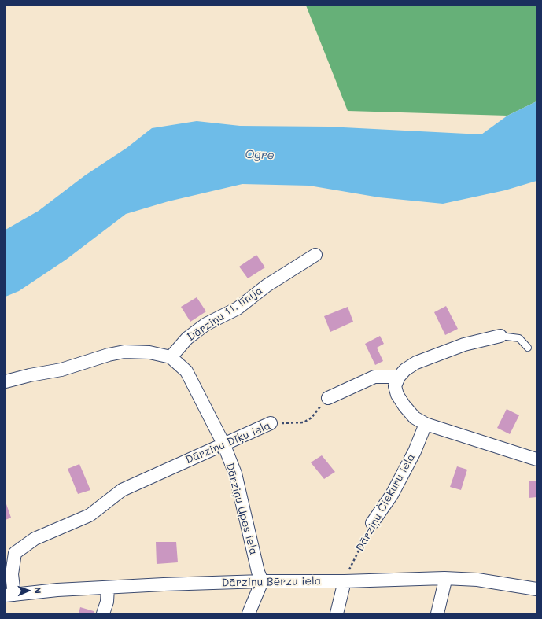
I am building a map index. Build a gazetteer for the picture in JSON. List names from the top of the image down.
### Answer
{
  "streets": {
    "street": [
      "Dārziņu 11. līnija",
      "Dārziņu Dīķu iela",
      "Dārziņu Čiekuru iela",
      "Dārziņu Upes iela",
      "Dārziņu Bērzu iela"
    ]
  },
  "crossings": [
    ["Dārziņu 11. līnija", "Dārziņu Upes iela"],
    ["Dārziņu Dīķu iela", "Dārziņu Upes iela"],
    ["Dārziņu Dīķu iela", "Dārziņu Bērzu iela"],
    ["Dārziņu Čiekuru iela", "Dārziņu Bērzu iela"],
    ["Dārziņu Upes iela", "Dārziņu Bērzu iela"]
  ],
  "water": ["Ogre"],
  "north": "right"
}
